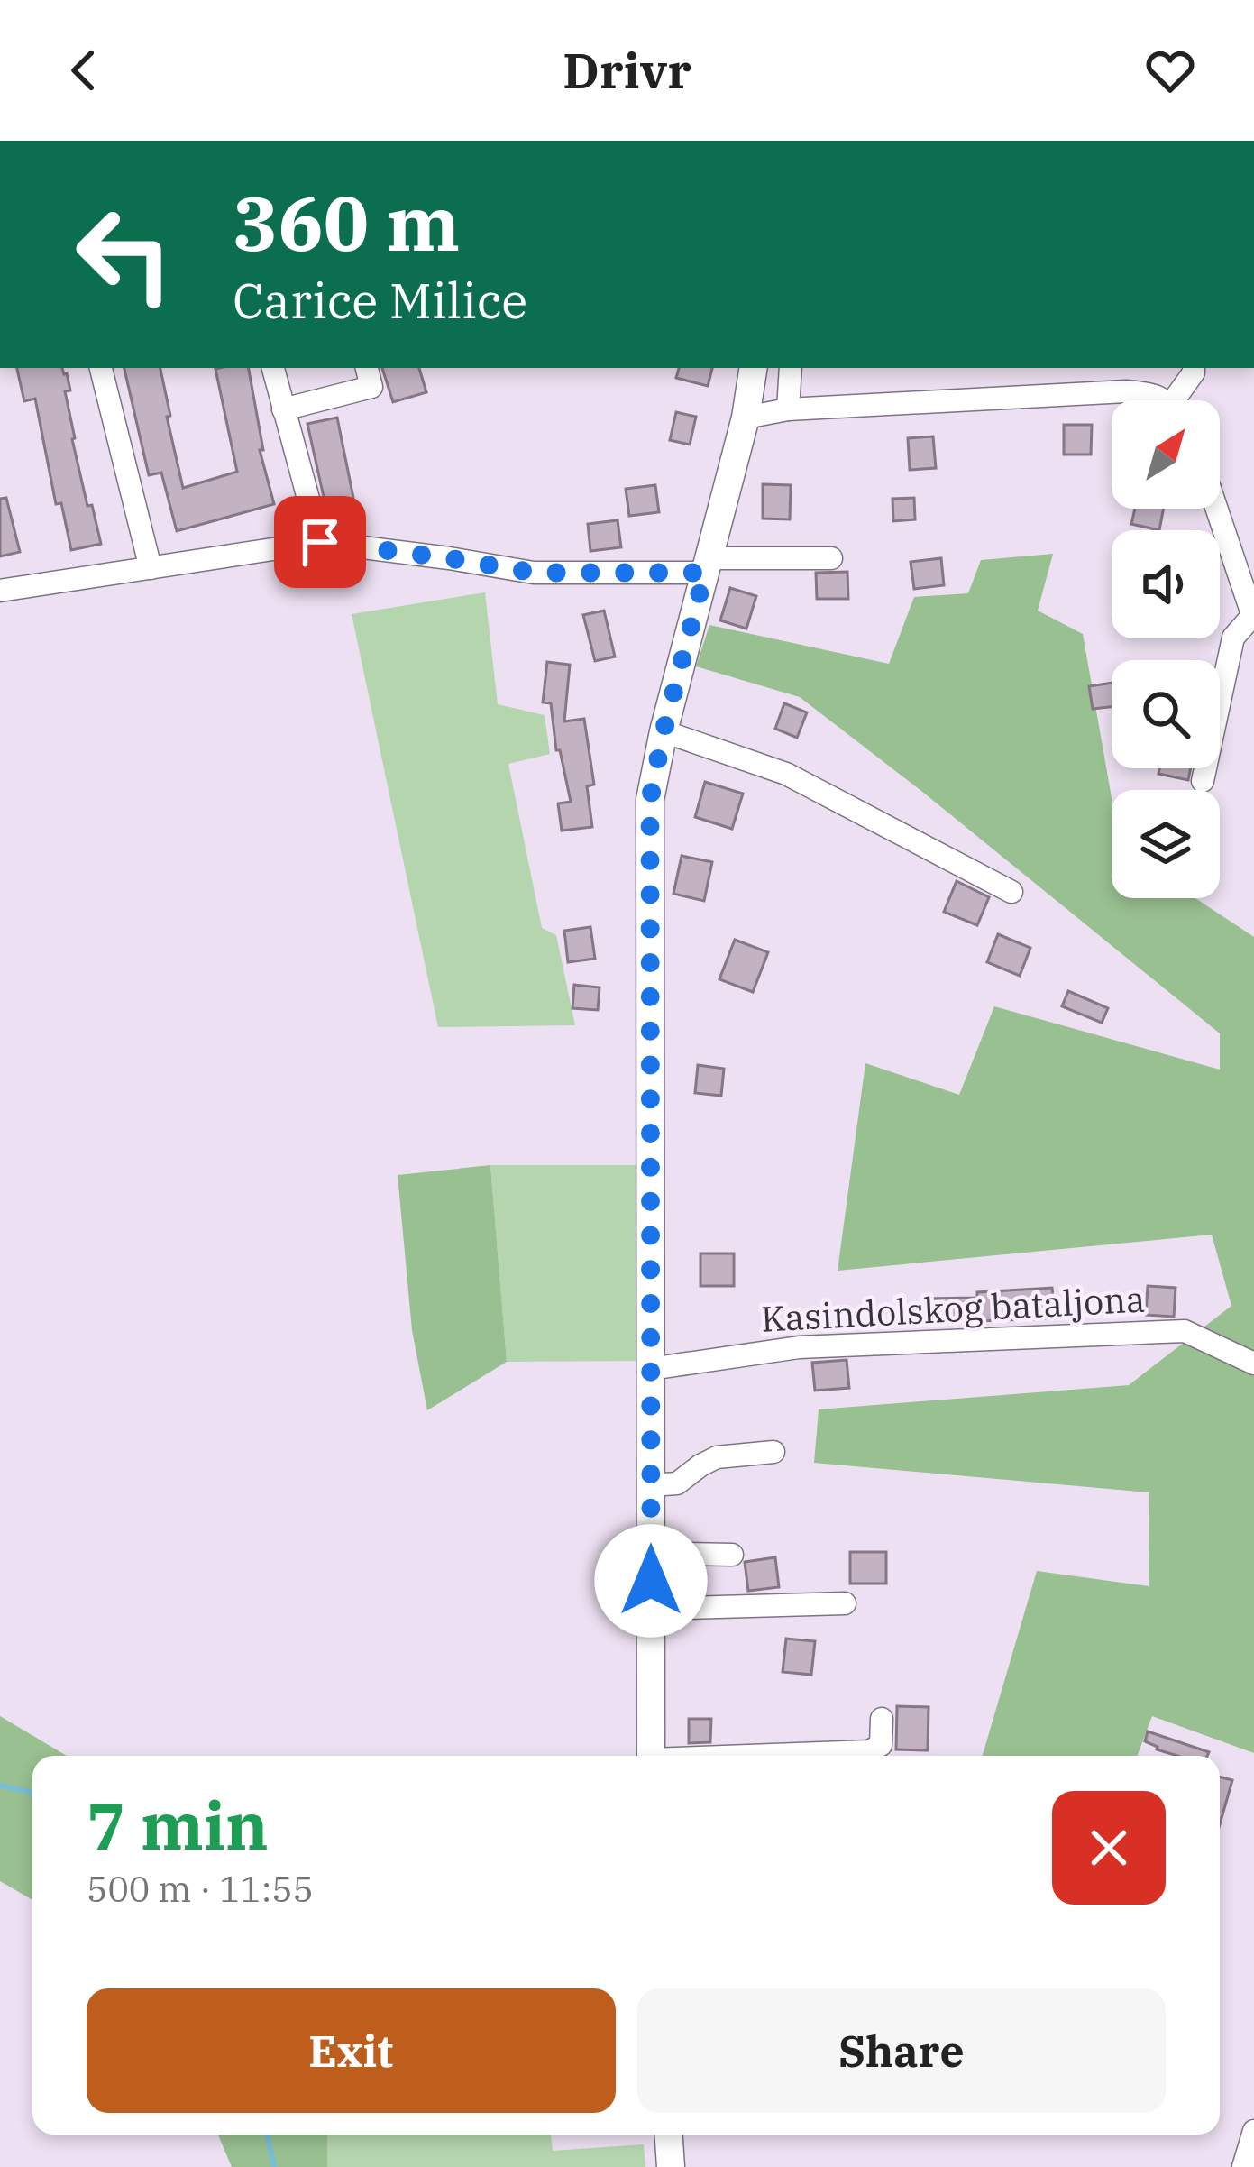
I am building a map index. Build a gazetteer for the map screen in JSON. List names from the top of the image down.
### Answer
{
  "streets": {
    "street": ["Kasindolskog bataljona"]
  },
  "north": "top right",
  "page": {
    "header": "Drivr",
    "turn": ["360 m", "Carice Milice"],
    "heading": ["7 min", "500 m · 11:55"],
    "buttons": ["Exit", "Share"]
  }
}
